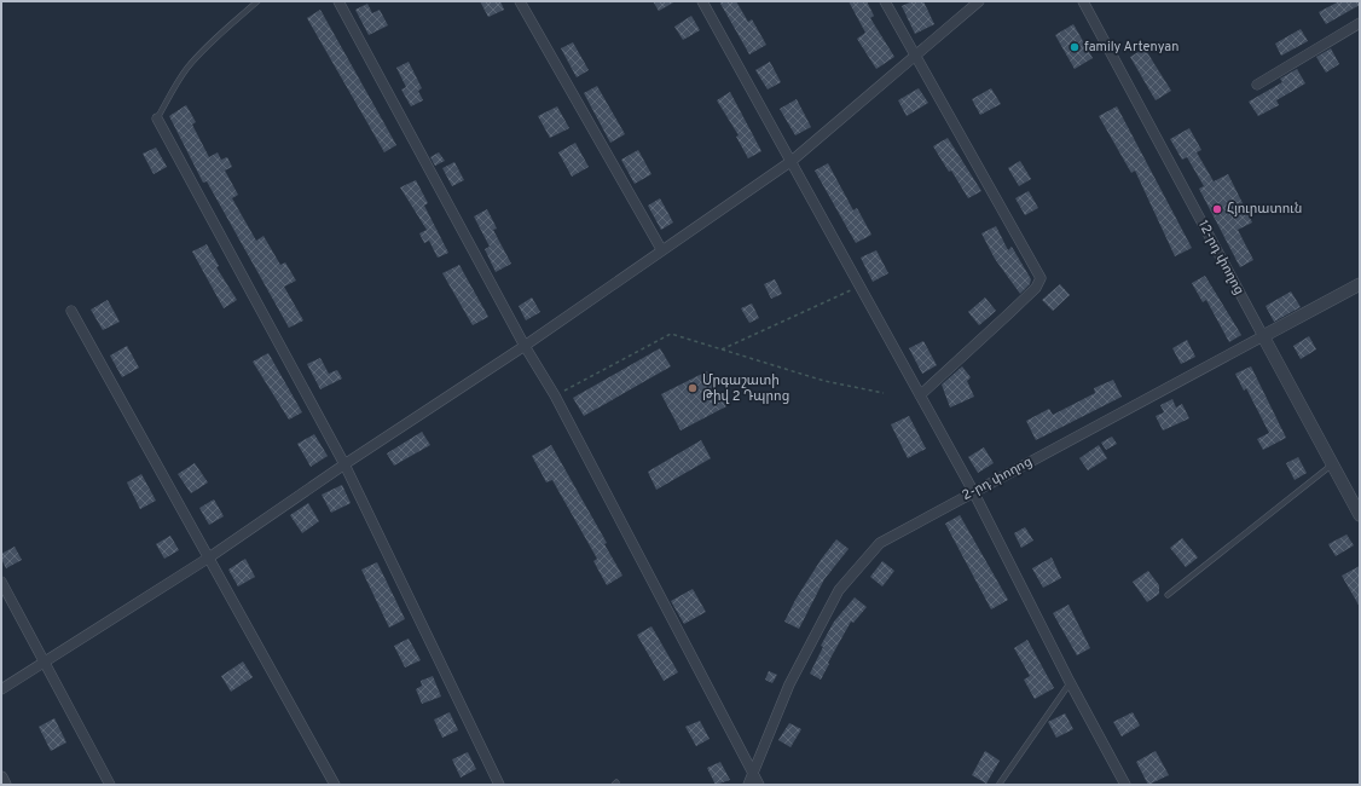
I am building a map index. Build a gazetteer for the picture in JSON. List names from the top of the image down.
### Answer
{
  "streets": {
    "street": ["12-րդ փողոց", "2-րդ փողոց"]
  },
  "crossings": [
    ["12-րդ փողոց", "2-րդ փողոց"]
  ],
  "places": ["family Artenyan", "Հյուրատուն", "Մրգաշատի Թիվ 2 Դպրոց"]
}
